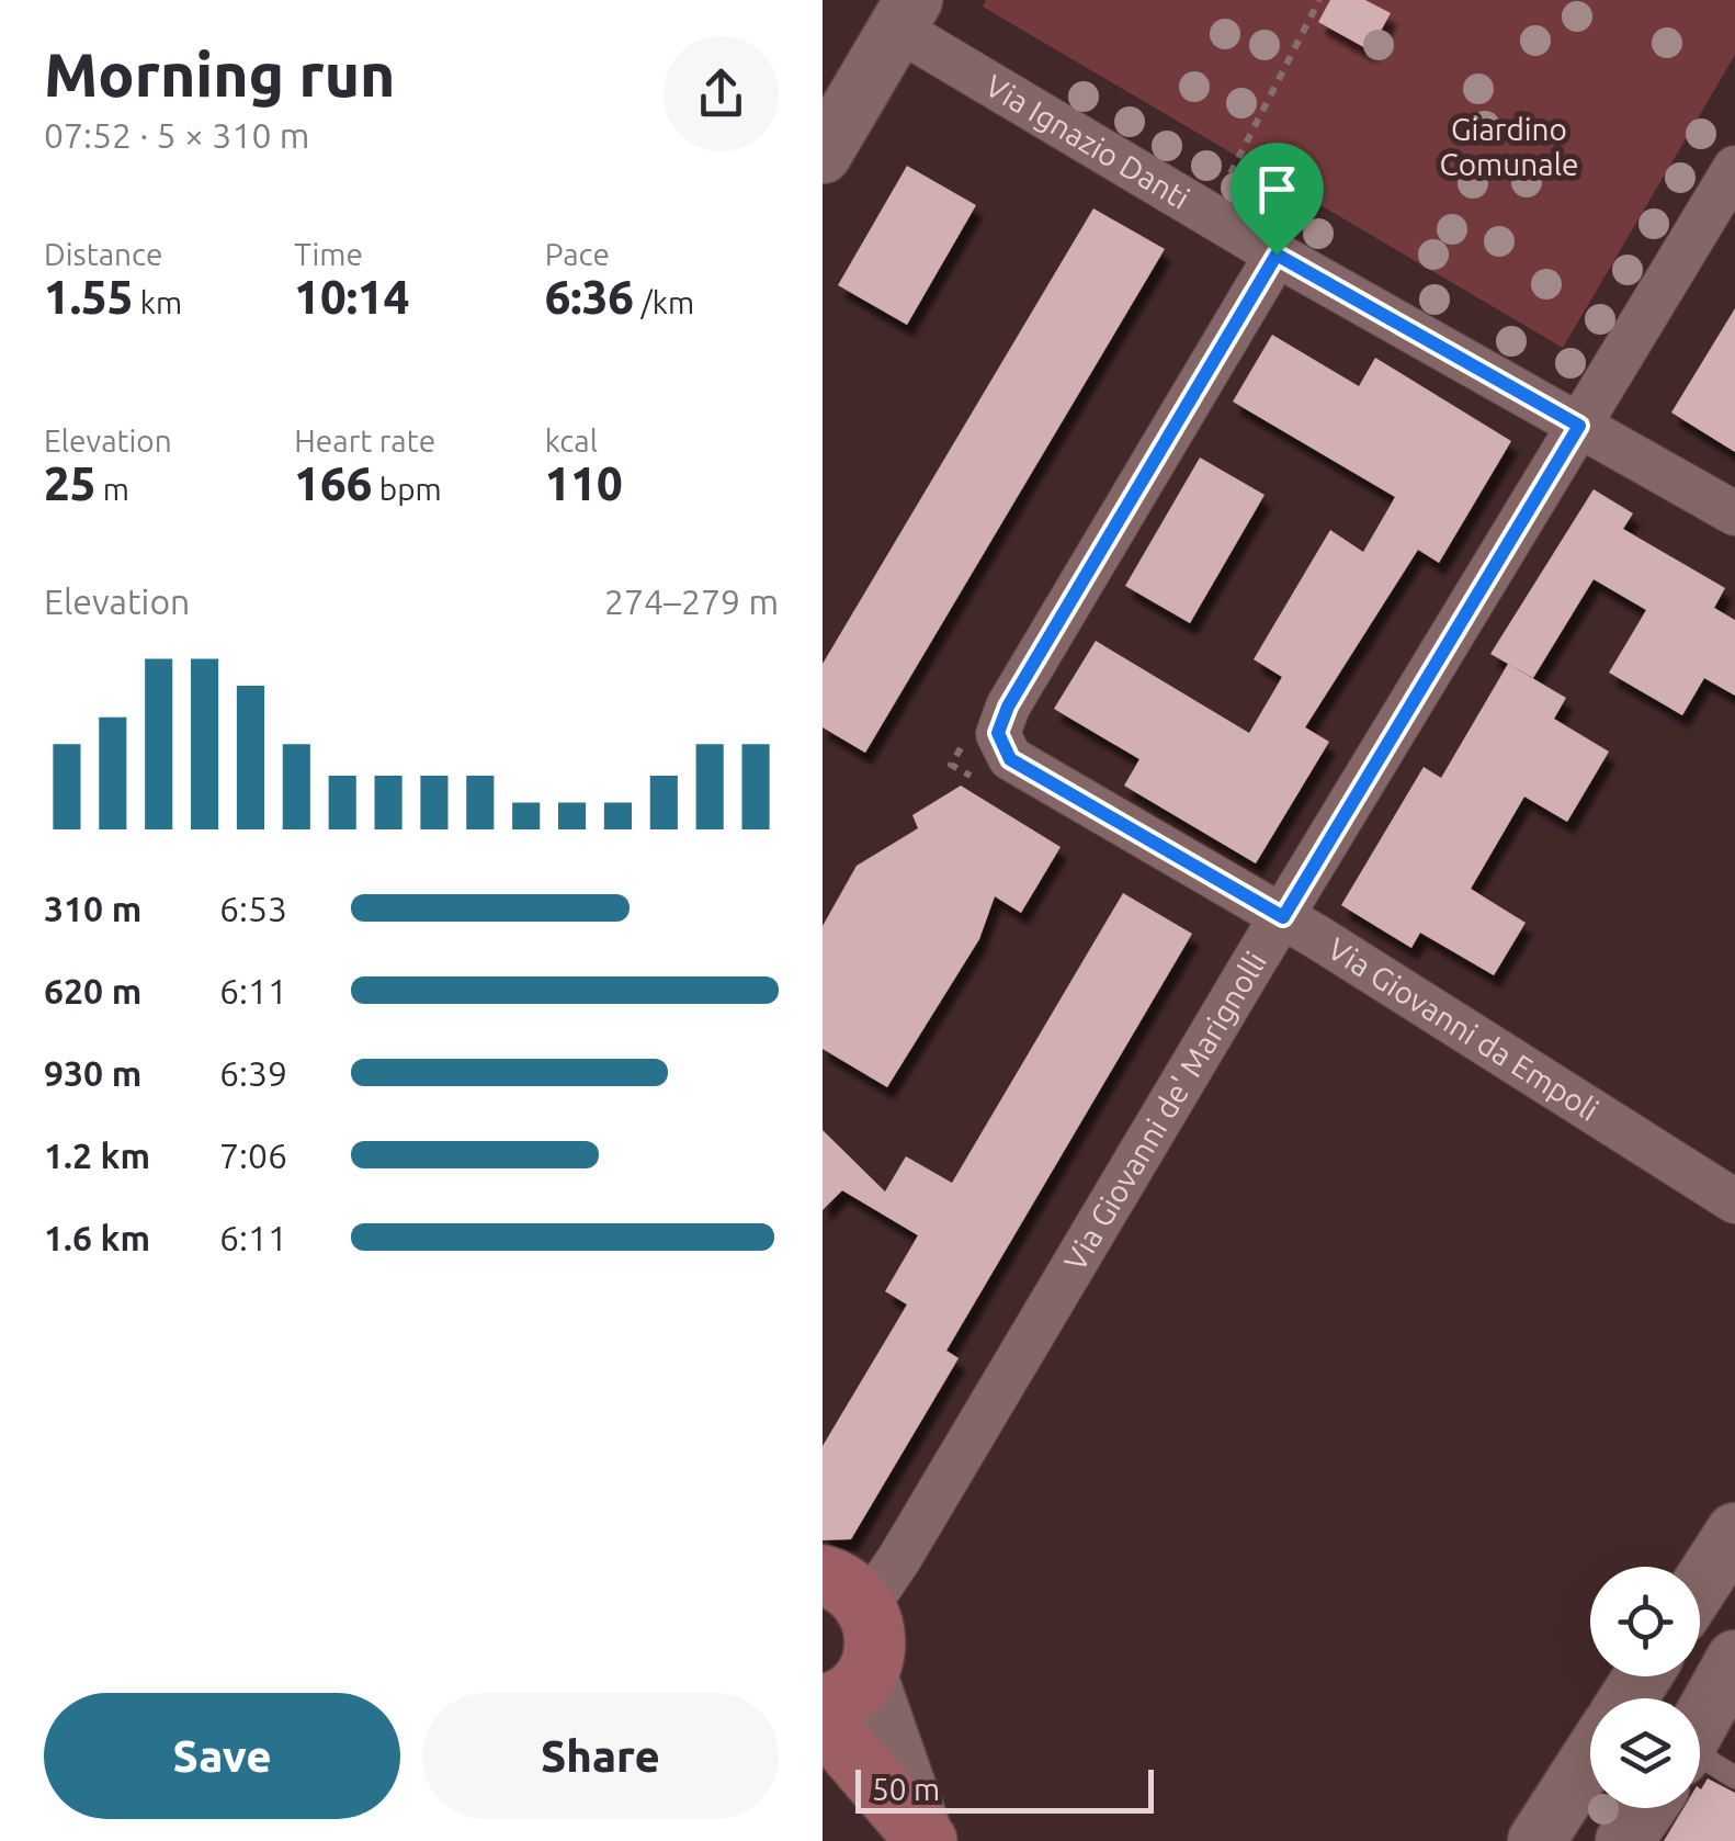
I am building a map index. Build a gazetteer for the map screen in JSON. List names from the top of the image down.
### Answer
{
  "streets": {
    "street": ["Via Ignazio Danti", "Via Giovanni da Empoli", "Via Giovanni de' Marignolli"]
  },
  "crossings": [
    ["Via Ignazio Danti", "Via Giovanni da Empoli"],
    ["Via Ignazio Danti", "Via Giovanni de' Marignolli"],
    ["Via Giovanni da Empoli", "Via Giovanni de' Marignolli"]
  ],
  "parks": ["Giardino Comunale"],
  "scale_bar": "50 m",
  "page": {
    "heading": ["Morning run", "07:52 · 5 × 310 m"],
    "stats": [
      ["Distance", "1.55 km"],
      ["Time", "10:14"],
      ["Pace", "6:36 /km"],
      ["Elevation", "25 m"],
      ["Heart rate", "166 bpm"],
      ["kcal", "110"]
    ],
    "chart": ["Elevation", "274–279 m"],
    "list": [
      {
        "name": "310 m",
        "note": "6:53"
      },
      {
        "name": "620 m",
        "note": "6:11"
      },
      {
        "name": "930 m",
        "note": "6:39"
      },
      {
        "name": "1.2 km",
        "note": "7:06"
      },
      {
        "name": "1.6 km",
        "note": "6:11"
      }
    ],
    "buttons": ["Save", "Share"],
    "scale": "50 m"
  }
}
